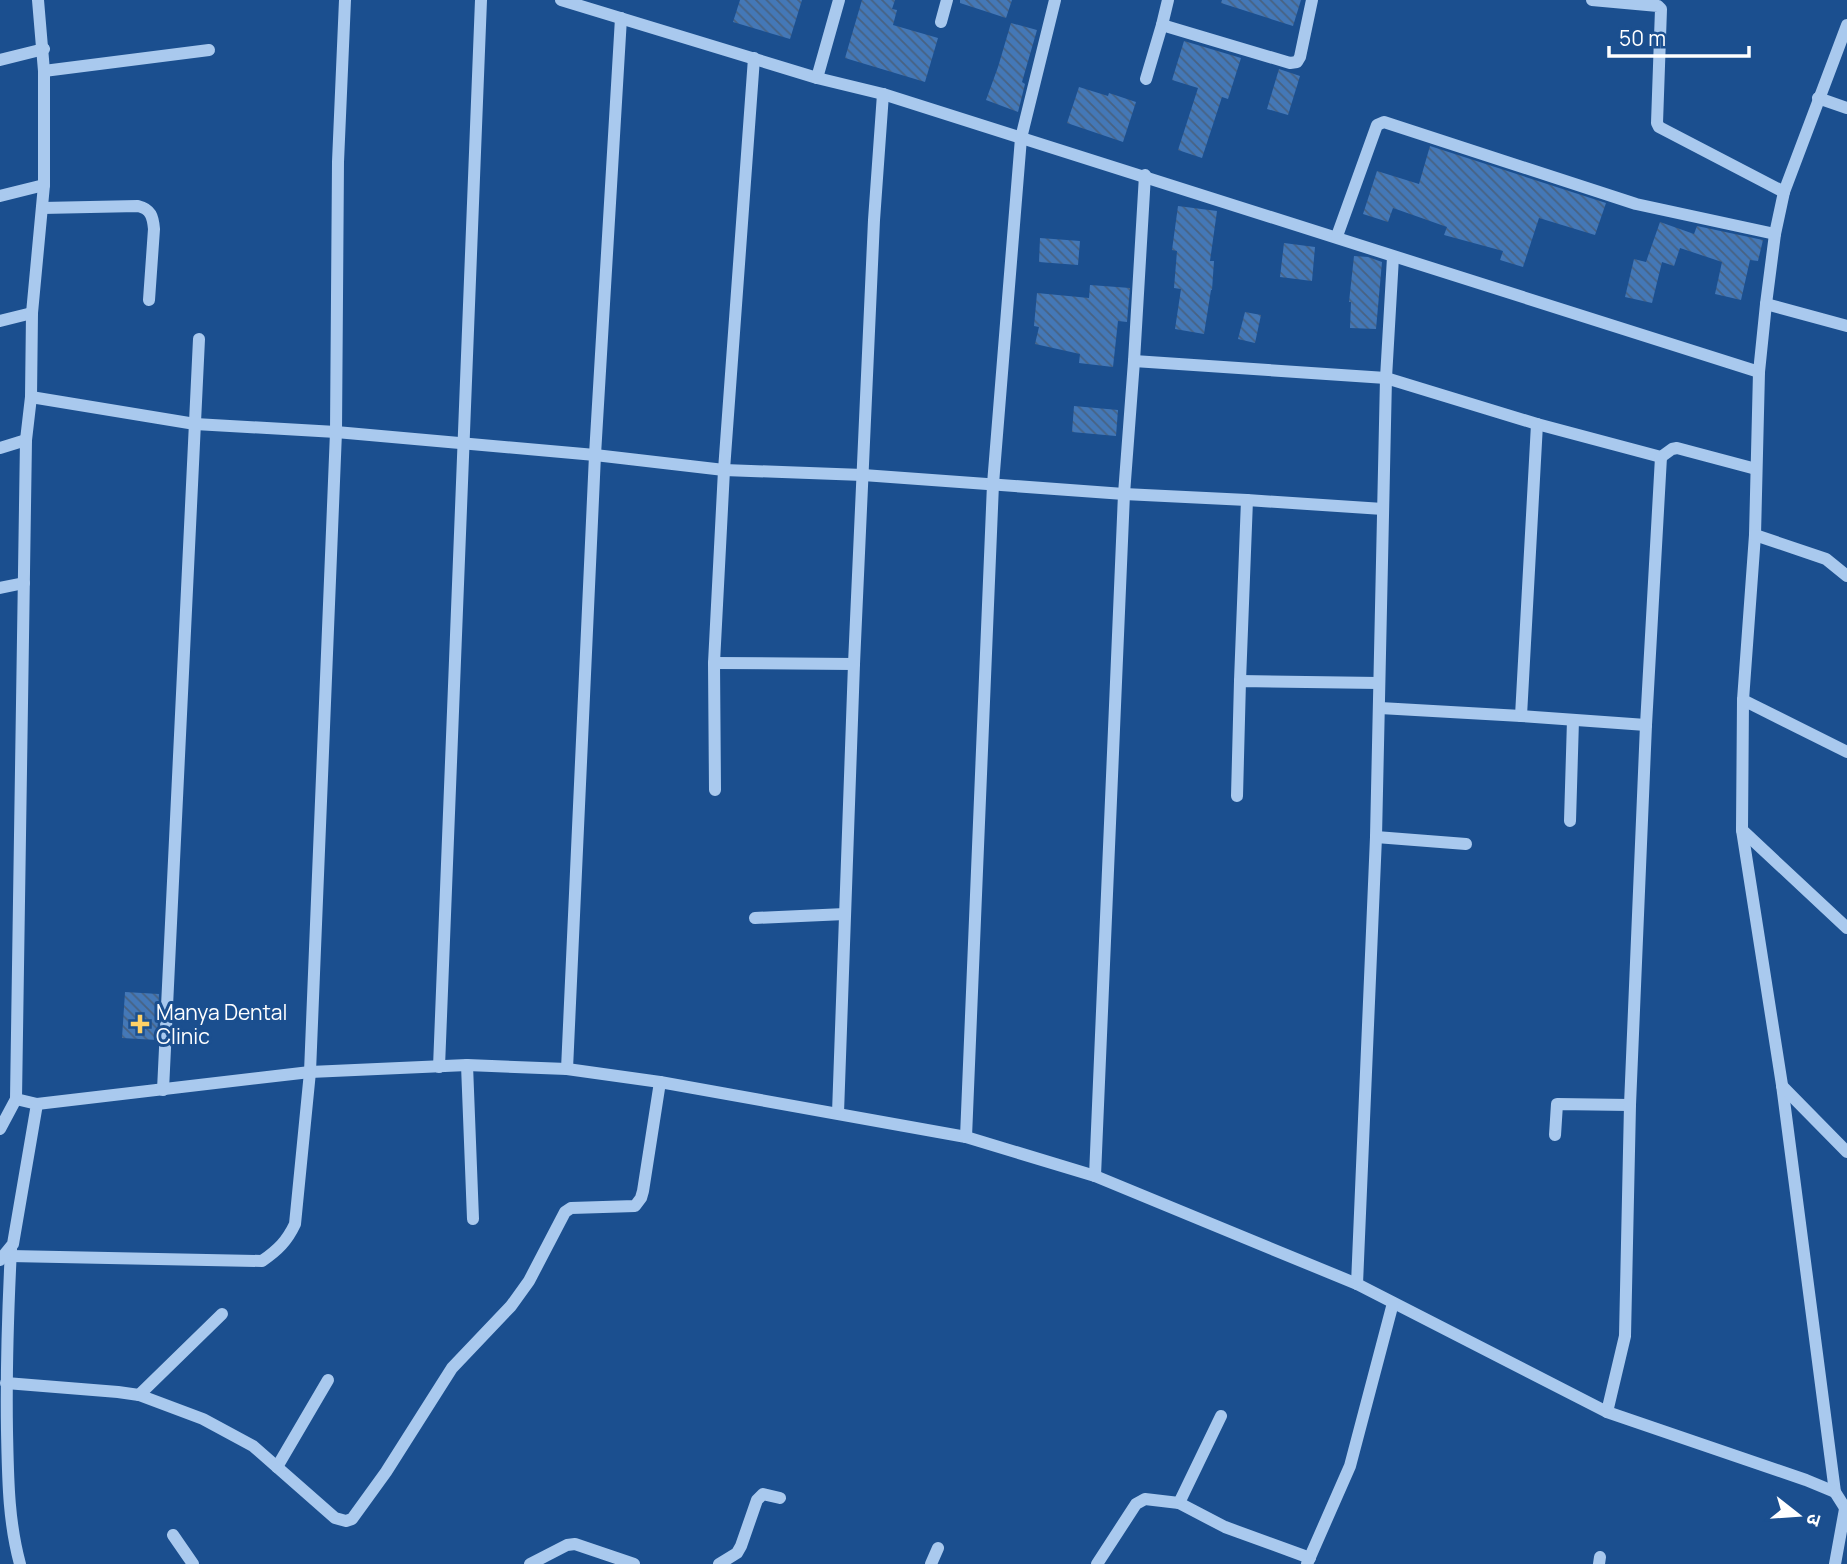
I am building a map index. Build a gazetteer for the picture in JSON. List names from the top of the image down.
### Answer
{
  "places": {
    "health": ["Manya Dental Clinic"]
  },
  "scale_bar": "50 m",
  "north": "right"
}
